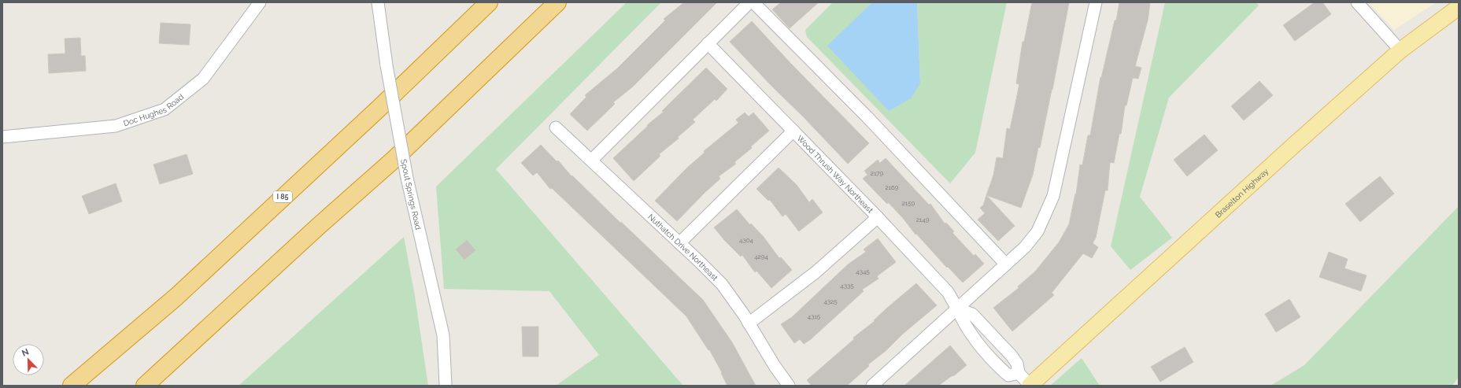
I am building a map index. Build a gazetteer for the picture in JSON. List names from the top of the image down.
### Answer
{
  "streets": {
    "highway": ["I 85"],
    "main road": ["Braselton Highway"],
    "street": [
      "Doc Hughes Road",
      "Wood Thrush Way Northeast",
      "Spout Springs Road",
      "Nuthatch Drive Northeast"
    ]
  },
  "house_numbers": [
    "2179",
    "2169",
    "2159",
    "2149",
    "4304",
    "4294",
    "4345",
    "4335",
    "4325",
    "4315"
  ],
  "north": "top left"
}
